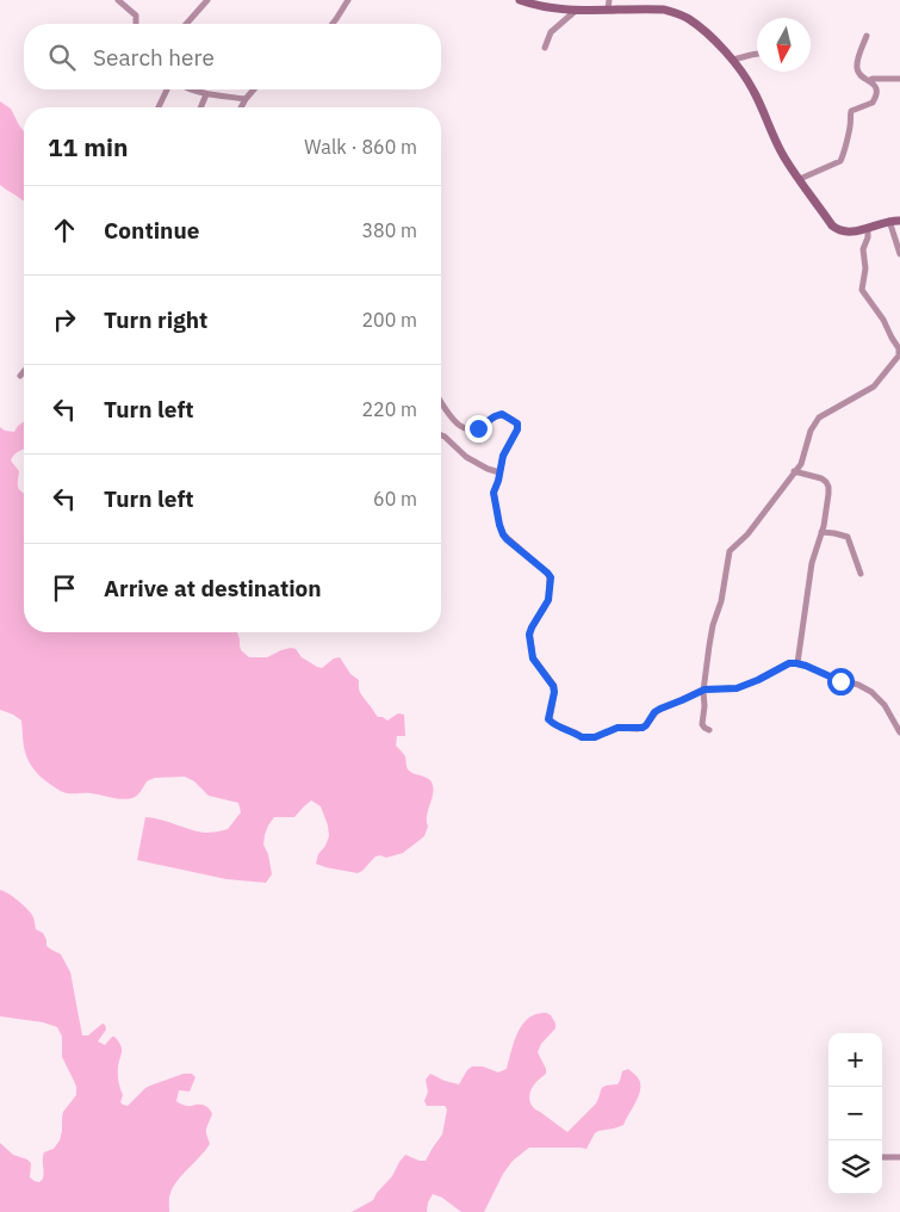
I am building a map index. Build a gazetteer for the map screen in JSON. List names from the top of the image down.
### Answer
{
  "north": "bottom",
  "page": {
    "search": "Search here",
    "heading": ["11 min", "Walk · 860 m"],
    "list": [
      ["Continue", "380 m"],
      ["Turn right", "200 m"],
      ["Turn left", "220 m"],
      ["Turn left", "60 m"],
      "Arrive at destination"
    ],
    "map_buttons": ["+", "−"]
  }
}
